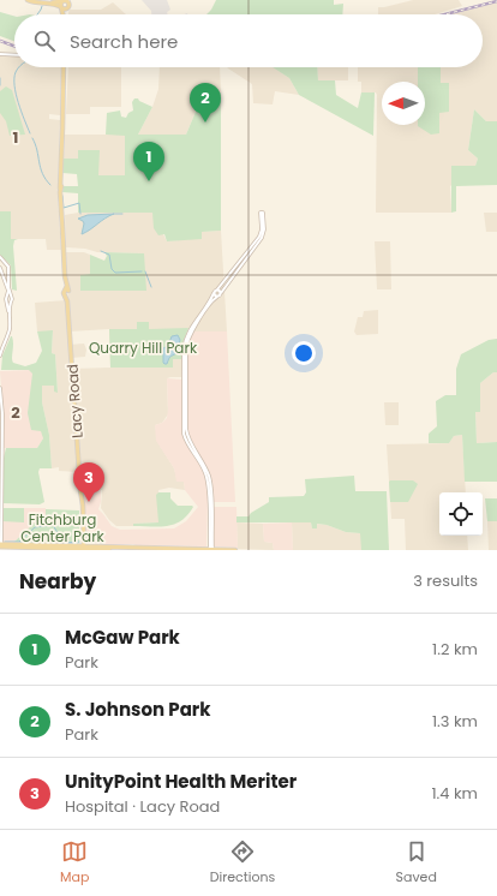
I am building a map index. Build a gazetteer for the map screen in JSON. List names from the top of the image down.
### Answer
{
  "streets": {
    "main road": ["Lacy Road"]
  },
  "parks": ["Quarry Hill Park", "Fitchburg Center Park"],
  "north": "left",
  "page": {
    "search": "Search here",
    "pins": ["2", "1", "3"],
    "heading": ["Nearby", "3 results"],
    "list": [
      {
        "mark": "1",
        "name": "McGaw Park",
        "note": "Park",
        "value": "1.2 km"
      },
      {
        "mark": "2",
        "name": "S. Johnson Park",
        "note": "Park",
        "value": "1.3 km"
      },
      {
        "mark": "3",
        "name": "UnityPoint Health Meriter",
        "note": "Hospital · Lacy Road",
        "value": "1.4 km"
      }
    ],
    "nav": ["Map", "Directions", "Saved"]
  },
  "grid": {
    "rows": ["1", "2"]
  }
}
